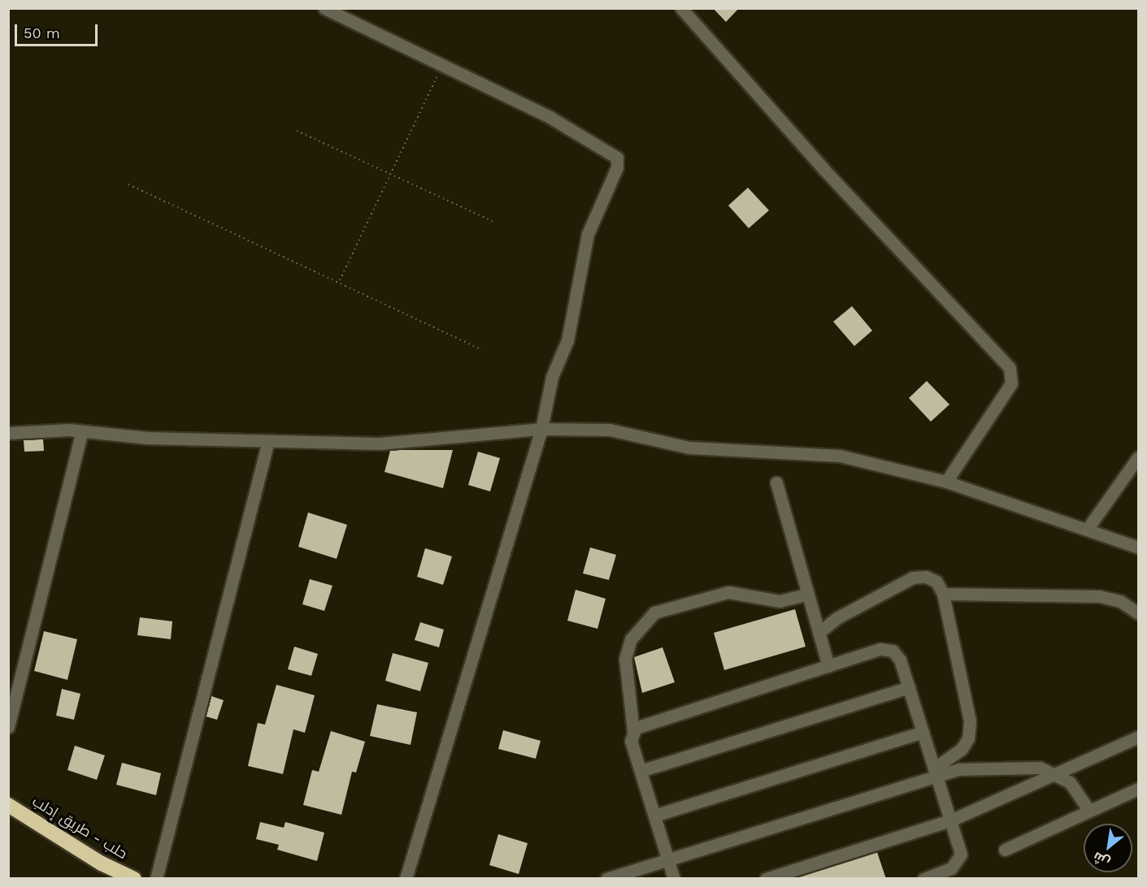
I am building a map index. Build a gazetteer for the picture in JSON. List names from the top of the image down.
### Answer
{
  "streets": {
    "highway": ["حلب - طريق إدلب"]
  },
  "scale_bar": "50 m",
  "north": "bottom left"
}
